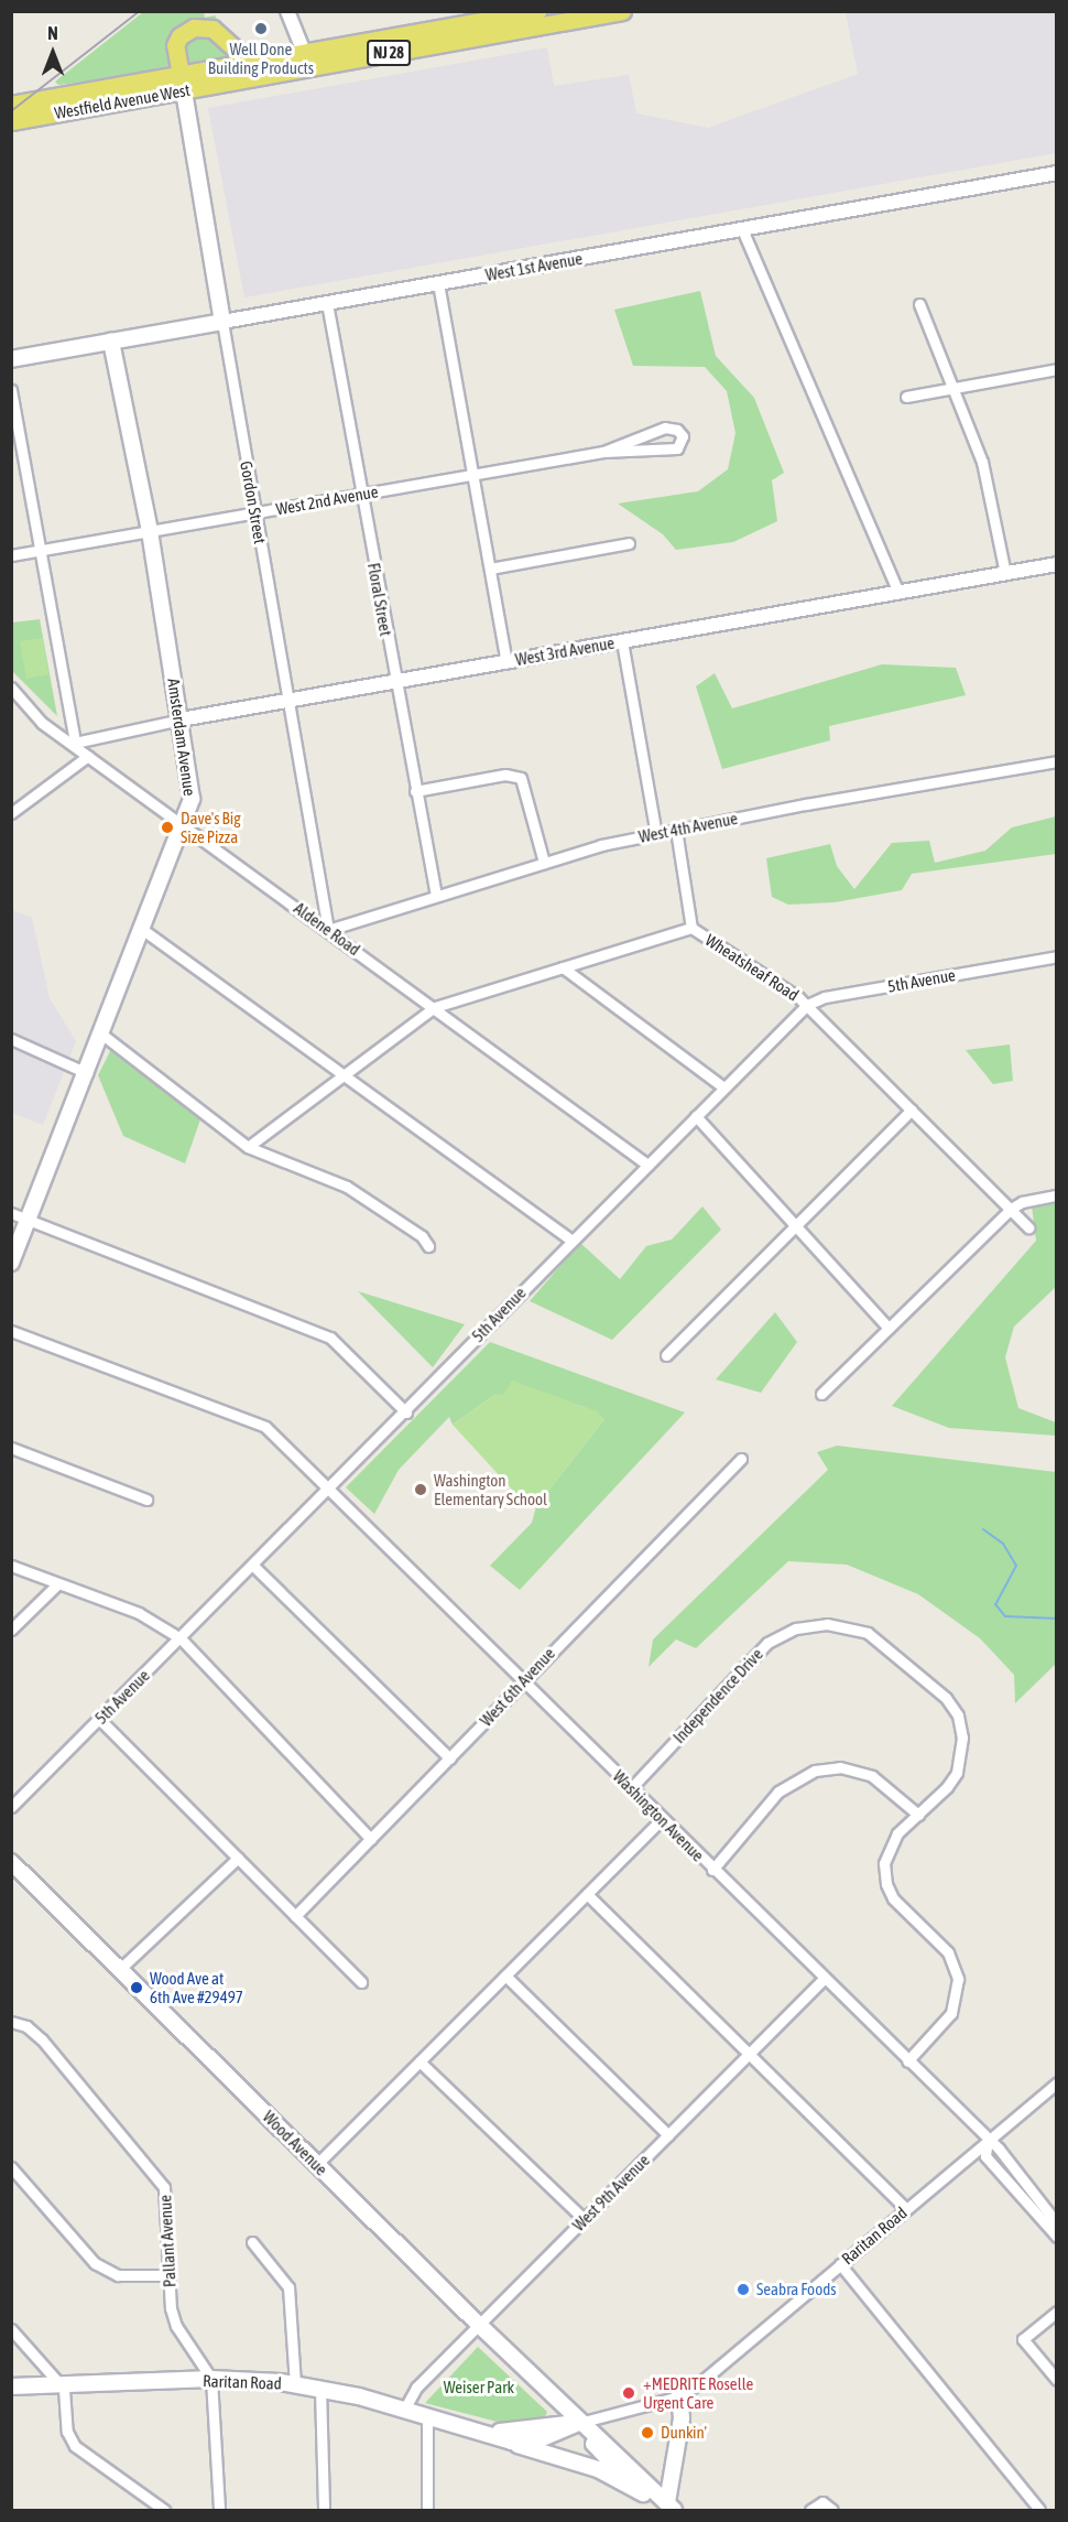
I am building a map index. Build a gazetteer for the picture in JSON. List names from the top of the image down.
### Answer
{
  "streets": {
    "main road": [
      "NJ 28",
      "Westfield Avenue West",
      "West 1st Avenue",
      "Gordon Street",
      "Amsterdam Avenue",
      "Wood Avenue",
      "Raritan Road"
    ],
    "street": [
      "West 2nd Avenue",
      "Floral Street",
      "West 3rd Avenue",
      "West 4th Avenue",
      "Aldene Road",
      "Wheatsheaf Road",
      "5th Avenue",
      "West 6th Avenue",
      "Independence Drive",
      "Washington Avenue",
      "West 9th Avenue",
      "Pallant Avenue"
    ]
  },
  "crossings": [
    ["Westfield Avenue West", "Gordon Street"],
    ["West 1st Avenue", "Gordon Street"],
    ["West 1st Avenue", "Floral Street"],
    ["West 1st Avenue", "Amsterdam Avenue"],
    ["West 2nd Avenue", "Gordon Street"],
    ["West 2nd Avenue", "Floral Street"],
    ["West 2nd Avenue", "Amsterdam Avenue"],
    ["Gordon Street", "West 3rd Avenue"],
    ["Gordon Street", "West 4th Avenue"],
    ["Gordon Street", "Aldene Road"],
    ["Floral Street", "West 3rd Avenue"],
    ["Floral Street", "West 4th Avenue"],
    ["West 3rd Avenue", "Amsterdam Avenue"],
    ["West 3rd Avenue", "Aldene Road"],
    ["Amsterdam Avenue", "Aldene Road"],
    ["West 4th Avenue", "Aldene Road"],
    ["Aldene Road", "Wheatsheaf Road"],
    ["Aldene Road", "5th Avenue"],
    ["Wheatsheaf Road", "5th Avenue"],
    ["5th Avenue", "Washington Avenue"],
    ["West 6th Avenue", "Washington Avenue"],
    ["Independence Drive", "Washington Avenue"],
    ["Washington Avenue", "West 9th Avenue"],
    ["Washington Avenue", "Raritan Road"],
    ["Wood Avenue", "West 9th Avenue"],
    ["Wood Avenue", "Raritan Road"],
    ["West 9th Avenue", "Raritan Road"],
    ["Raritan Road", "Pallant Avenue"]
  ],
  "parks": ["Weiser Park"],
  "places": [
    "Well Done Building Products",
    "Dave's Big Size Pizza",
    "Washington Elementary School",
    "Wood Ave at 6th Ave #29497",
    "Seabra Foods",
    "+MEDRITE Roselle Urgent Care",
    "Dunkin'"
  ],
  "north": "top"
}
